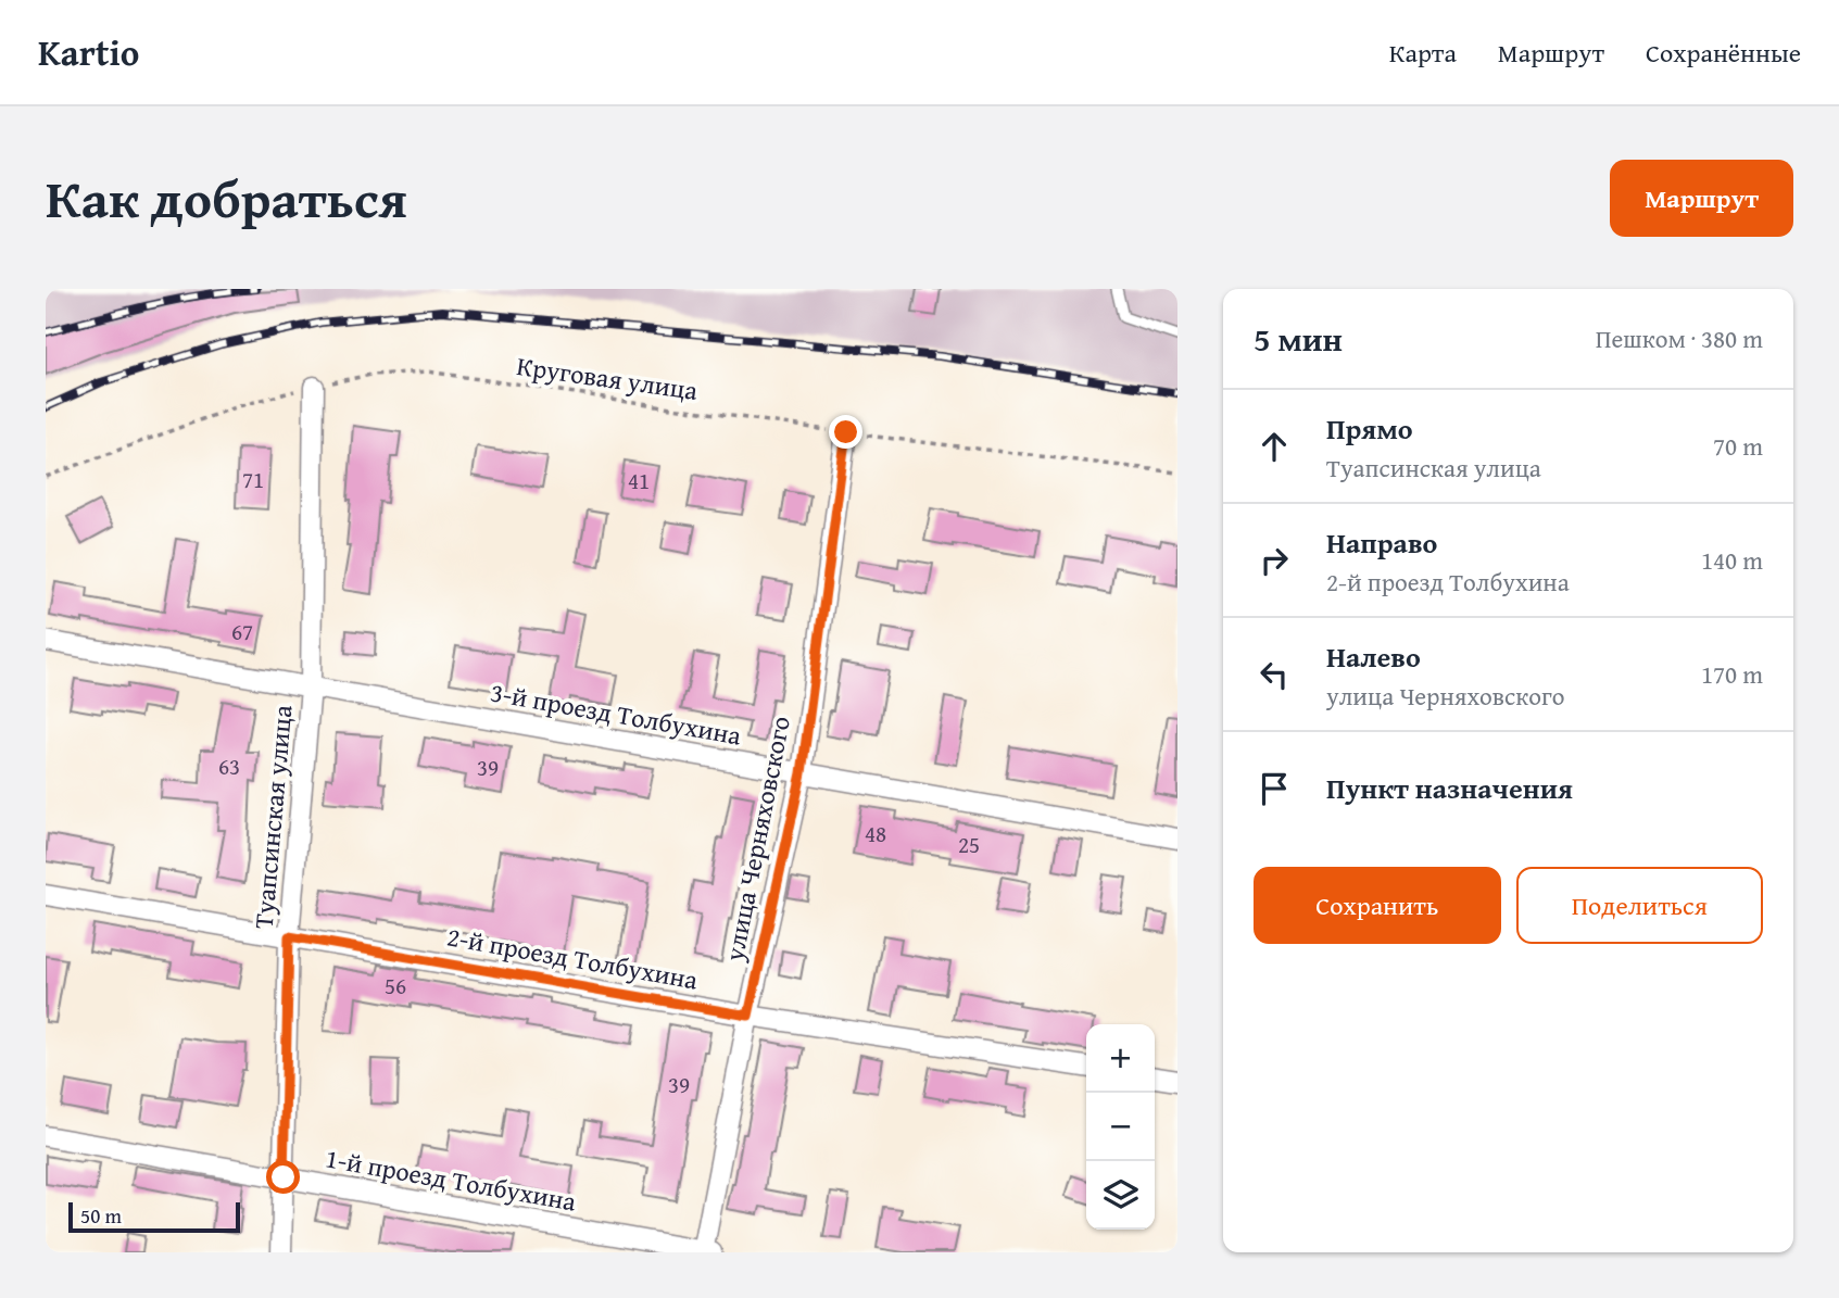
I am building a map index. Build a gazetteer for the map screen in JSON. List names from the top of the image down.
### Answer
{
  "streets": {
    "street": [
      "3-й проезд Толбухина",
      "Туапсинская улица",
      "улица Черняховского",
      "2-й проезд Толбухина",
      "1-й проезд Толбухина"
    ],
    "path": ["Круговая улица"]
  },
  "crossings": [
    ["Круговая улица", "Туапсинская улица"],
    ["Круговая улица", "улица Черняховского"],
    ["3-й проезд Толбухина", "Туапсинская улица"],
    ["3-й проезд Толбухина", "улица Черняховского"],
    ["Туапсинская улица", "2-й проезд Толбухина"],
    ["Туапсинская улица", "1-й проезд Толбухина"],
    ["улица Черняховского", "2-й проезд Толбухина"],
    ["улица Черняховского", "1-й проезд Толбухина"]
  ],
  "house_numbers": [
    "71",
    "41",
    "67",
    "63",
    "39",
    "48",
    "25",
    "56",
    "39"
  ],
  "scale_bar": "50 m",
  "page": {
    "header": "Kartio",
    "nav": ["Карта", "Маршрут", "Сохранённые"],
    "title": "Как добраться",
    "buttons": [
      "Маршрут",
      ["Сохранить", "Поделиться"]
    ],
    "heading": ["5 мин", "Пешком · 380 m"],
    "list": [
      ["Прямо", "Туапсинская улица", "70 m"],
      ["Направо", "2-й проезд Толбухина", "140 m"],
      ["Налево", "улица Черняховского", "170 m"],
      "Пункт назначения"
    ],
    "map_buttons": ["+", "−"],
    "scale": "50 m"
  }
}
